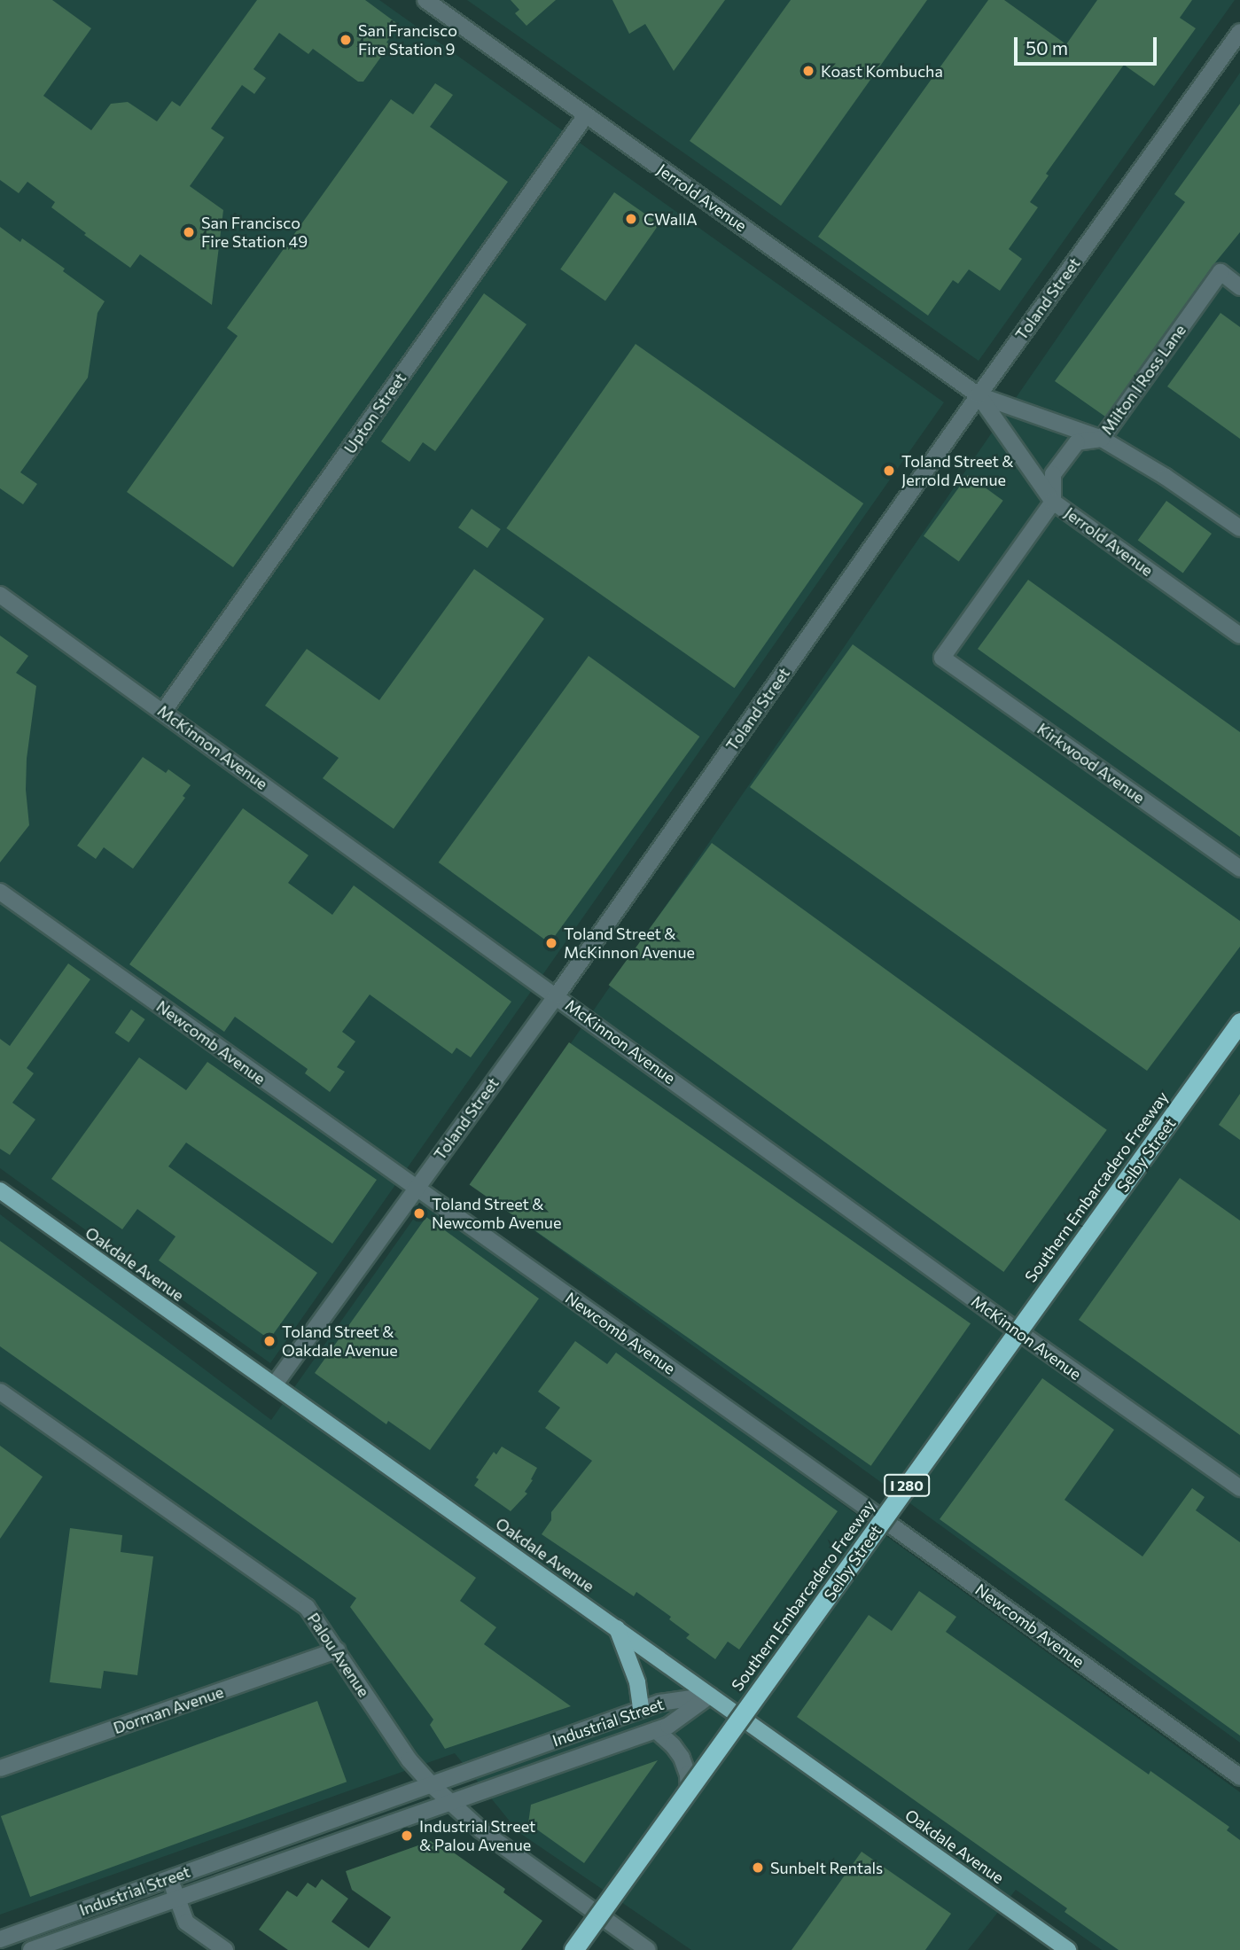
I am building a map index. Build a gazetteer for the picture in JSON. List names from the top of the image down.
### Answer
{
  "streets": {
    "highway": ["Southern Embarcadero Freeway", "I 280"],
    "main road": ["Oakdale Avenue"],
    "street": [
      "Jerrold Avenue",
      "Toland Street",
      "Milton I Ross Lane",
      "Upton Street",
      "McKinnon Avenue",
      "Kirkwood Avenue",
      "Newcomb Avenue",
      "Selby Street",
      "Palou Avenue",
      "Dorman Avenue",
      "Industrial Street"
    ]
  },
  "crossings": [
    ["Jerrold Avenue", "Toland Street"],
    ["Jerrold Avenue", "Milton I Ross Lane"],
    ["Jerrold Avenue", "Upton Street"],
    ["Jerrold Avenue", "Kirkwood Avenue"],
    ["Toland Street", "McKinnon Avenue"],
    ["Toland Street", "Newcomb Avenue"],
    ["Toland Street", "Oakdale Avenue"],
    ["Milton I Ross Lane", "Kirkwood Avenue"],
    ["Upton Street", "McKinnon Avenue"],
    ["McKinnon Avenue", "Selby Street"],
    ["Newcomb Avenue", "Selby Street"],
    ["Selby Street", "Southern Embarcadero Freeway"],
    ["Selby Street", "Oakdale Avenue"],
    ["Selby Street", "Palou Avenue"],
    ["Oakdale Avenue", "Industrial Street"],
    ["Palou Avenue", "Dorman Avenue"],
    ["Palou Avenue", "Industrial Street"]
  ],
  "places": [
    "San Francisco Fire Station 9",
    "Koast Kombucha",
    "CWallA",
    "San Francisco Fire Station 49",
    "Toland Street & Jerrold Avenue",
    "Toland Street & McKinnon Avenue",
    "Toland Street & Newcomb Avenue",
    "Toland Street & Oakdale Avenue",
    "Industrial Street & Palou Avenue",
    "Sunbelt Rentals"
  ],
  "scale_bar": "50 m"
}
